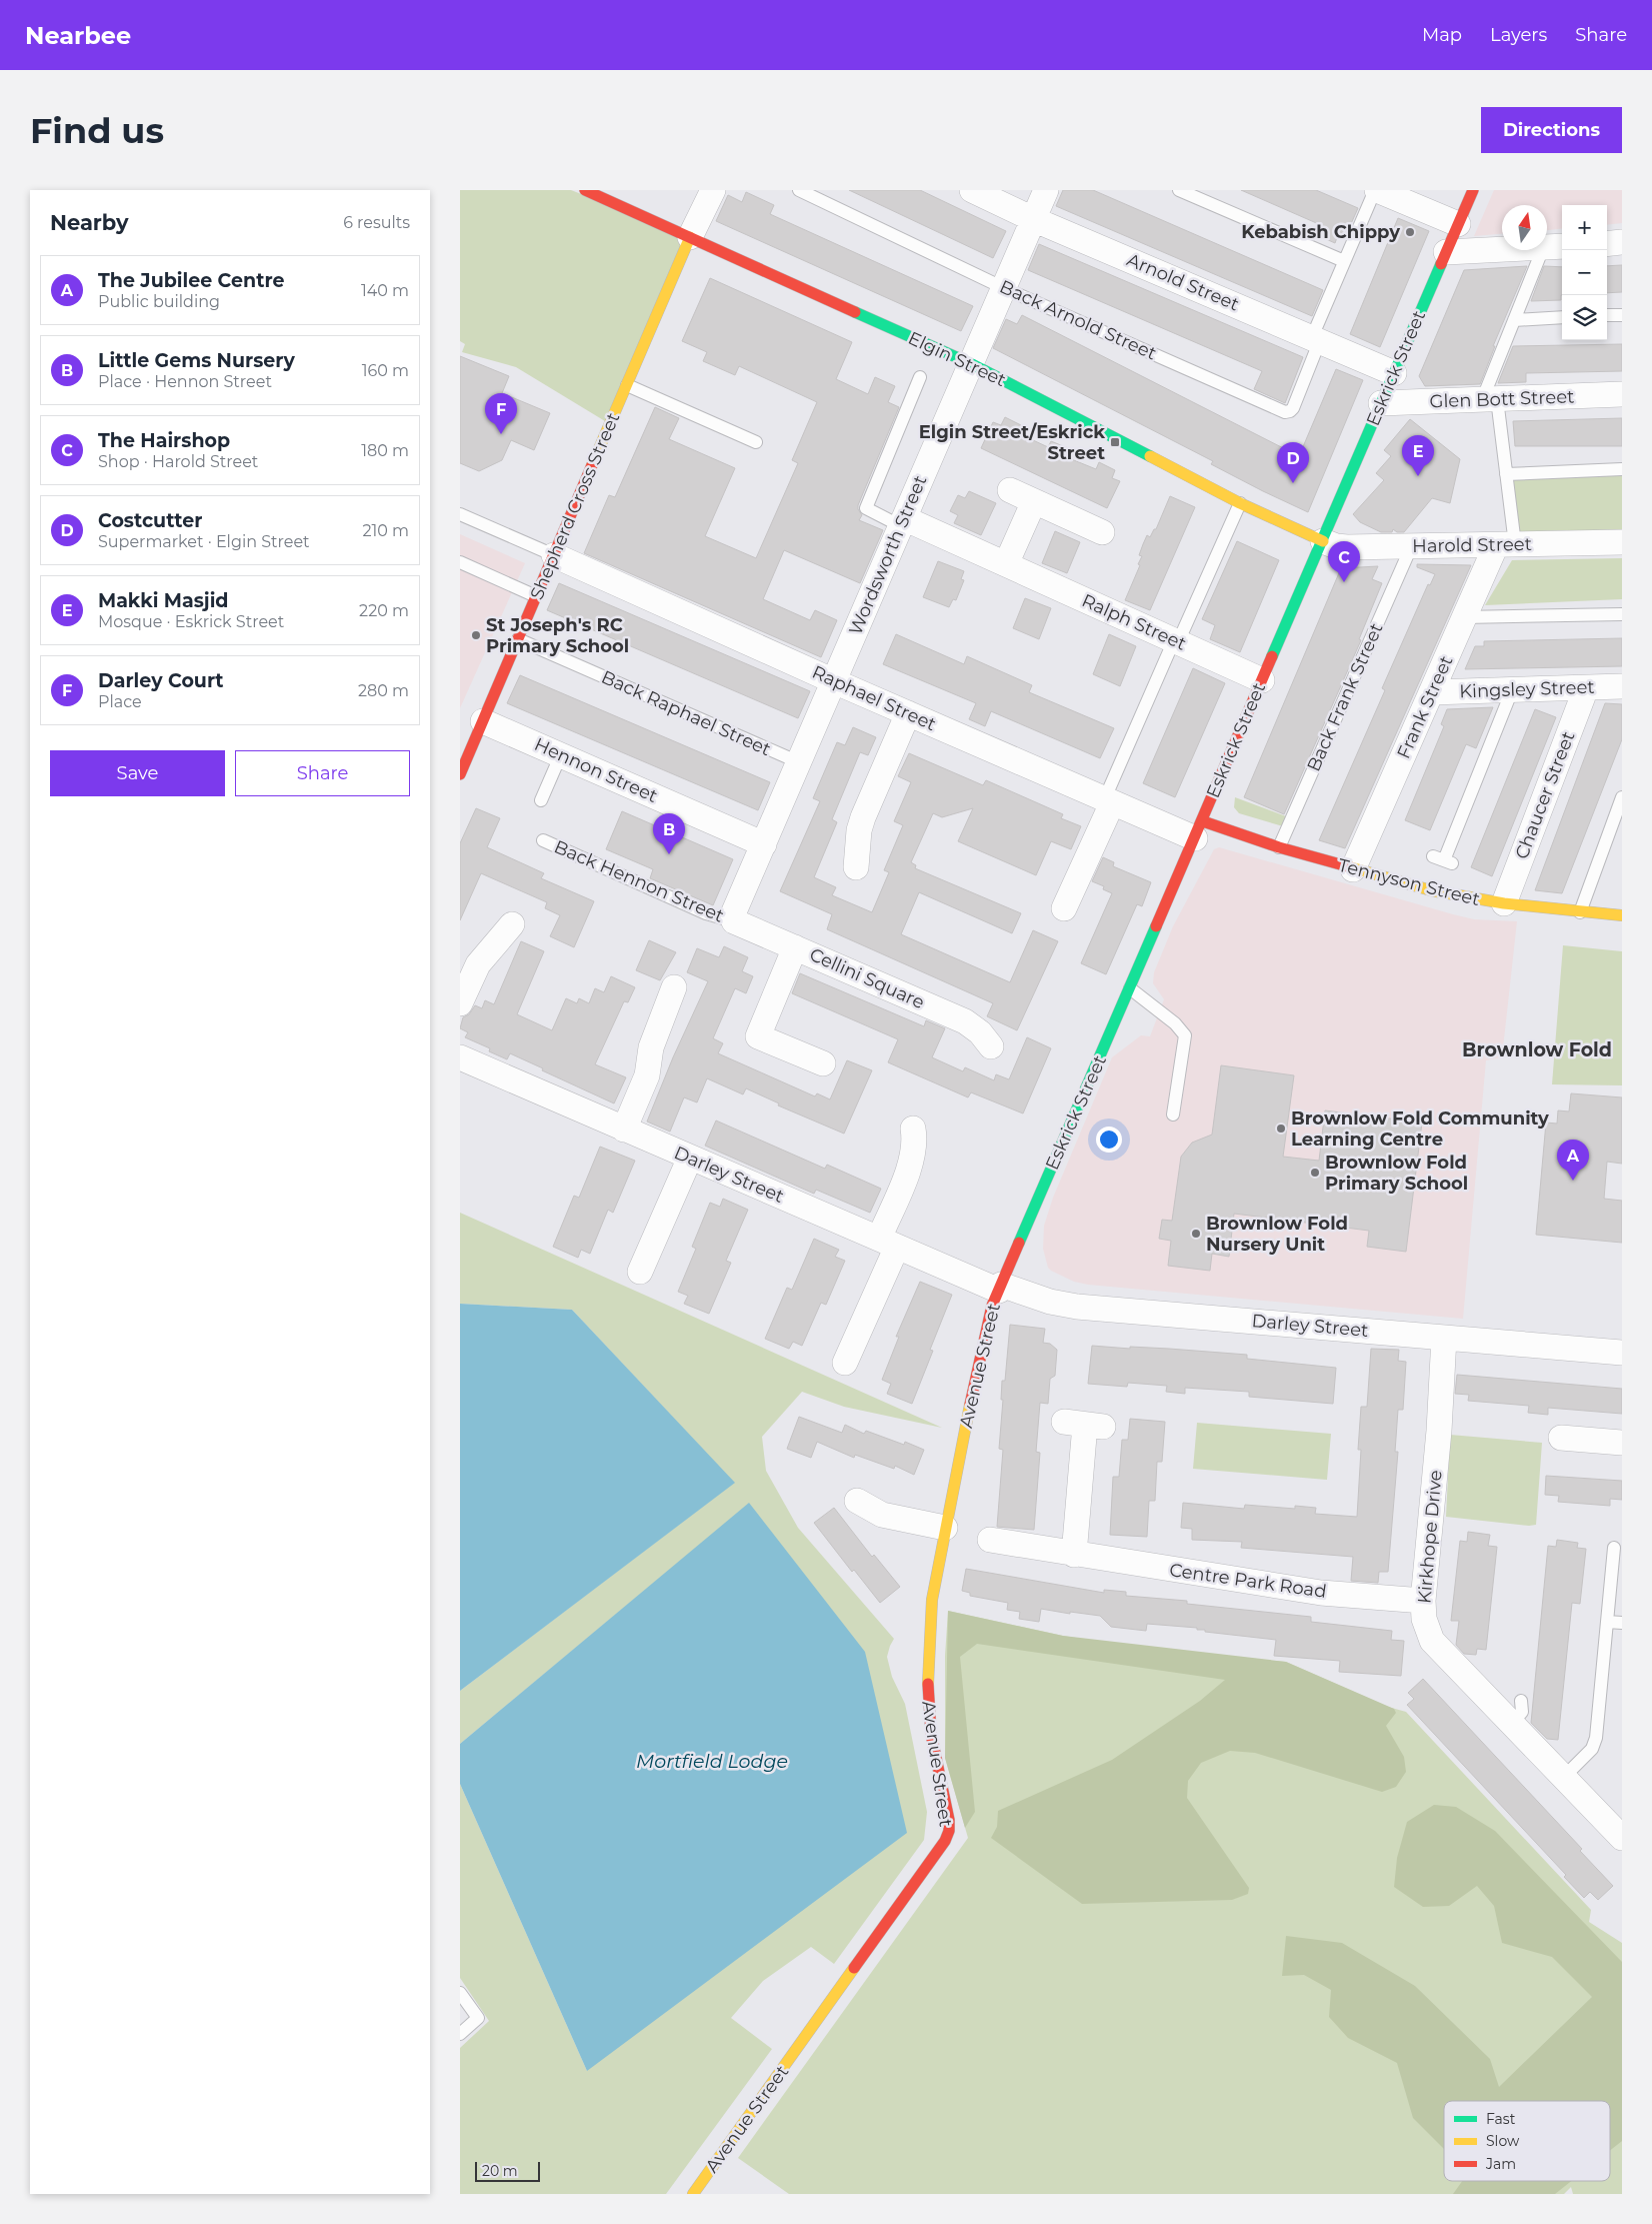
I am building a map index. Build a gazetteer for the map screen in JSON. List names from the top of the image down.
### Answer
{
  "streets": {
    "street": [
      "Arnold Street",
      "Elgin Street",
      "Eskrick Street",
      "Glen Bott Street",
      "Shepherd Cross Street",
      "Harold Street",
      "Wordsworth Street",
      "Ralph Street",
      "Kingsley Street",
      "Raphael Street",
      "Frank Street",
      "Hennon Street",
      "Chaucer Street",
      "Tennyson Street",
      "Cellini Square",
      "Darley Street",
      "Avenue Street",
      "Kirkhope Drive",
      "Centre Park Road"
    ],
    "lane": [
      "Back Arnold Street",
      "Back Frank Street",
      "Back Raphael Street",
      "Back Hennon Street"
    ]
  },
  "crossings": [
    ["Arnold Street", "Back Arnold Street"],
    ["Arnold Street", "Eskrick Street"],
    ["Arnold Street", "Wordsworth Street"],
    ["Back Arnold Street", "Wordsworth Street"],
    ["Elgin Street", "Eskrick Street"],
    ["Elgin Street", "Shepherd Cross Street"],
    ["Elgin Street", "Harold Street"],
    ["Elgin Street", "Wordsworth Street"],
    ["Eskrick Street", "Glen Bott Street"],
    ["Eskrick Street", "Harold Street"],
    ["Eskrick Street", "Ralph Street"],
    ["Eskrick Street", "Raphael Street"],
    ["Eskrick Street", "Tennyson Street"],
    ["Eskrick Street", "Darley Street"],
    ["Eskrick Street", "Avenue Street"],
    ["Shepherd Cross Street", "Raphael Street"],
    ["Shepherd Cross Street", "Back Raphael Street"],
    ["Shepherd Cross Street", "Hennon Street"],
    ["Harold Street", "Back Frank Street"],
    ["Harold Street", "Frank Street"],
    ["Wordsworth Street", "Ralph Street"],
    ["Wordsworth Street", "Raphael Street"],
    ["Wordsworth Street", "Back Raphael Street"],
    ["Wordsworth Street", "Hennon Street"],
    ["Wordsworth Street", "Back Hennon Street"],
    ["Wordsworth Street", "Cellini Square"],
    ["Kingsley Street", "Frank Street"],
    ["Kingsley Street", "Chaucer Street"],
    ["Back Frank Street", "Tennyson Street"],
    ["Raphael Street", "Tennyson Street"],
    ["Frank Street", "Tennyson Street"],
    ["Chaucer Street", "Tennyson Street"],
    ["Back Hennon Street", "Cellini Square"],
    ["Darley Street", "Avenue Street"],
    ["Darley Street", "Kirkhope Drive"],
    ["Kirkhope Drive", "Centre Park Road"]
  ],
  "districts": ["Brownlow Fold"],
  "water": ["Mortfield Lodge"],
  "places": {
    "other": [
      "Kebabish Chippy",
      "St Joseph's RC Primary School",
      "Brownlow Fold Community Learning Centre",
      "Brownlow Fold Primary School",
      "Brownlow Fold Nursery Unit"
    ],
    "transit": ["Elgin Street/Eskrick Street"]
  },
  "legend": ["Fast", "Slow", "Jam"],
  "scale_bar": "20 m",
  "north": "top",
  "page": {
    "header": "Nearbee",
    "nav": ["Map", "Layers", "Share"],
    "buttons": [
      "Directions",
      ["Save", "Share"]
    ],
    "title": "Find us",
    "heading": ["Nearby", "6 results"],
    "map_buttons": ["+", "−"],
    "list": [
      {
        "mark": "A",
        "name": "The Jubilee Centre",
        "note": "Public building",
        "value": "140 m"
      },
      {
        "mark": "B",
        "name": "Little Gems Nursery",
        "note": "Place · Hennon Street",
        "value": "160 m"
      },
      {
        "mark": "C",
        "name": "The Hairshop",
        "note": "Shop · Harold Street",
        "value": "180 m"
      },
      {
        "mark": "D",
        "name": "Costcutter",
        "note": "Supermarket · Elgin Street",
        "value": "210 m"
      },
      {
        "mark": "E",
        "name": "Makki Masjid",
        "note": "Mosque · Eskrick Street",
        "value": "220 m"
      },
      {
        "mark": "F",
        "name": "Darley Court",
        "note": "Place",
        "value": "280 m"
      }
    ],
    "pins": [
      "F",
      "E",
      "D",
      "C",
      "B",
      "A"
    ],
    "scale": "20 m"
  }
}
